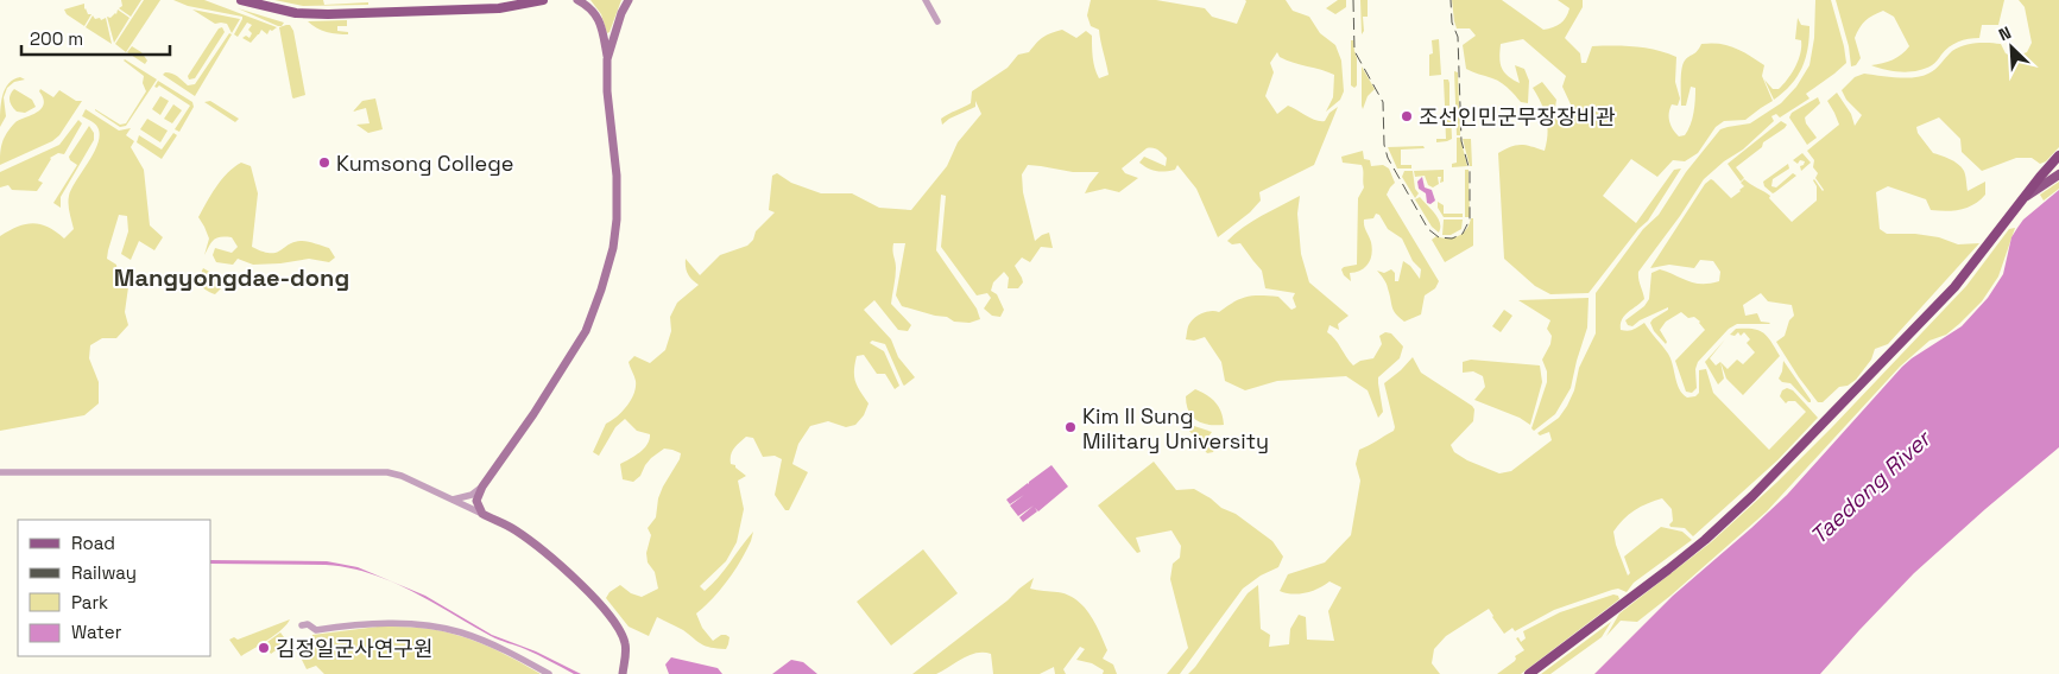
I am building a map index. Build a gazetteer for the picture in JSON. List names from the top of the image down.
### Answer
{
  "districts": ["Mangyongdae-dong"],
  "water": ["Taedong River"],
  "places": [
    "조선인민군무장장비관",
    "Kumsong College",
    "Kim Il Sung Military University",
    "김정일군사연구원"
  ],
  "legend": [
    "Road",
    "Railway",
    "Park",
    "Water"
  ],
  "scale_bar": "200 m",
  "north": "top left"
}
